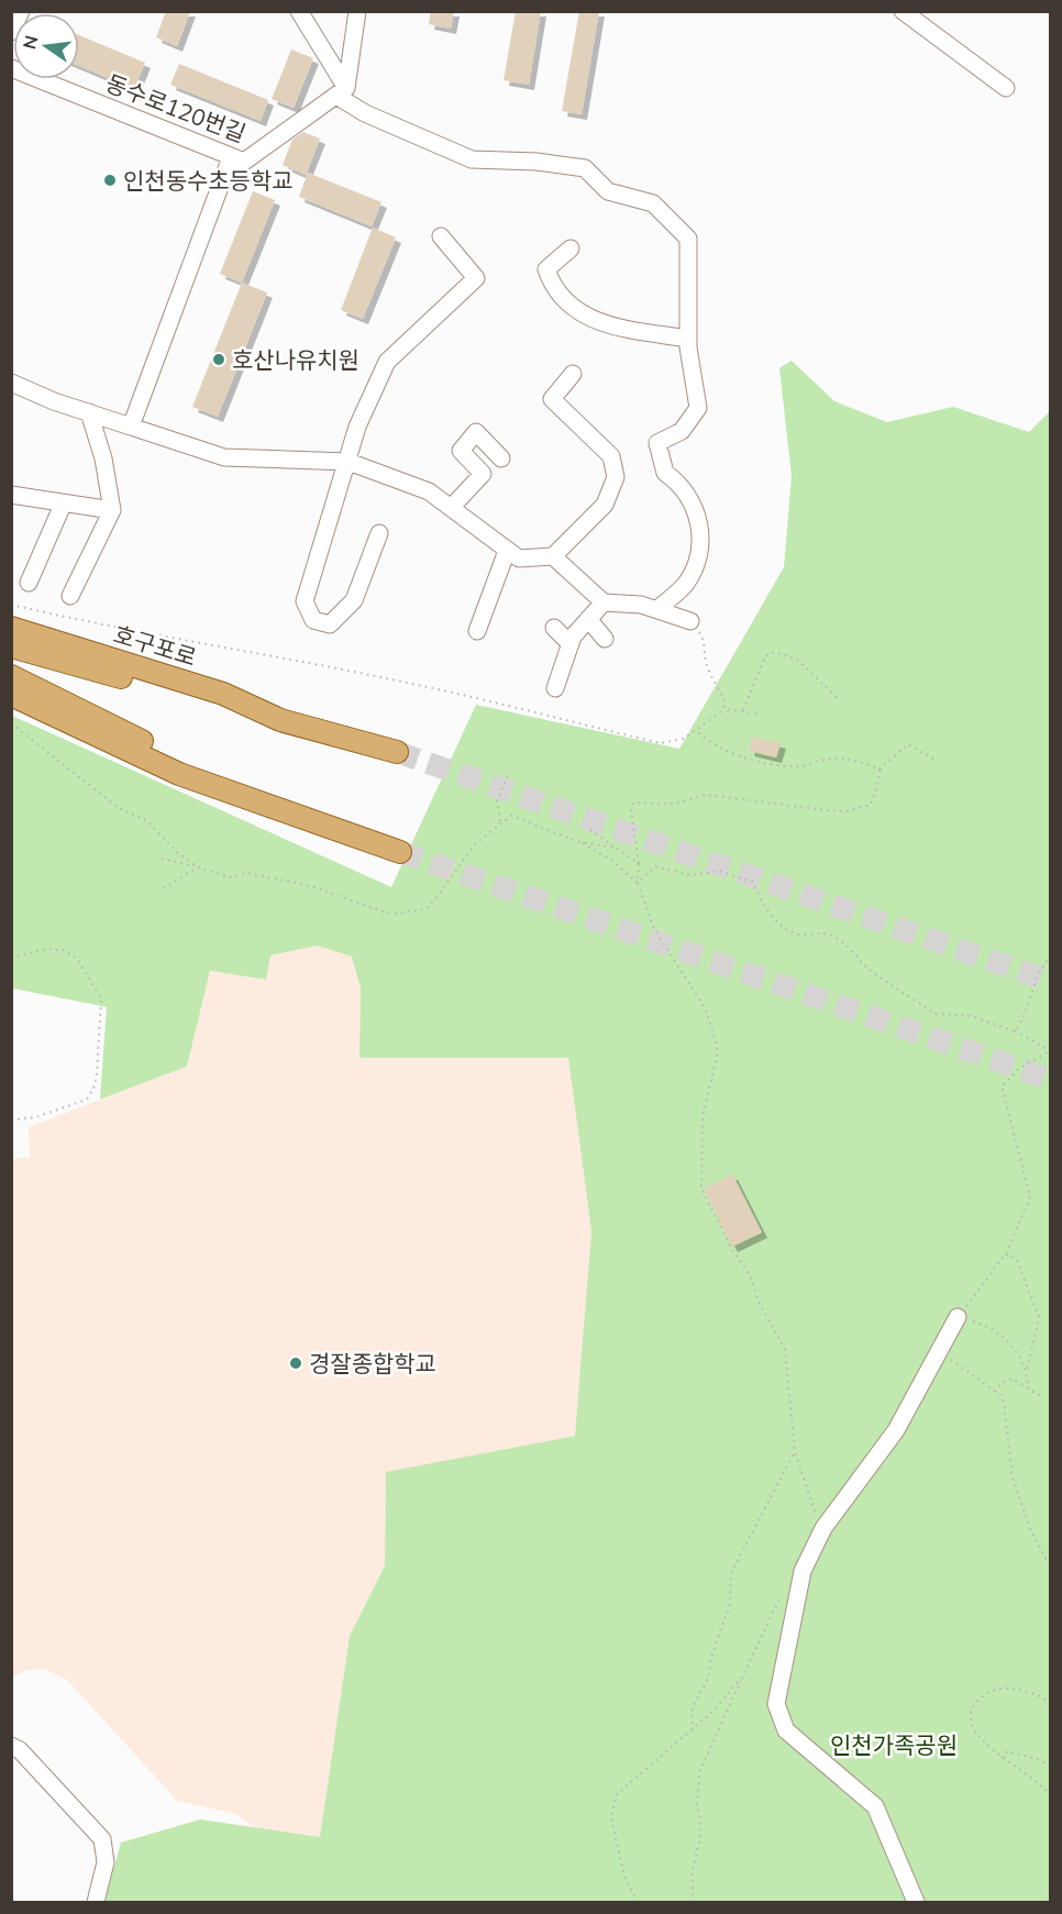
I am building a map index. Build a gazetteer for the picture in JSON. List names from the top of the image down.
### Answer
{
  "streets": {
    "main road": ["호구포로"],
    "street": ["동수로120번길"]
  },
  "parks": ["인천가족공원"],
  "places": ["인천동수초등학교", "호산나유치원", "경잘종합학교"],
  "north": "left"
}
